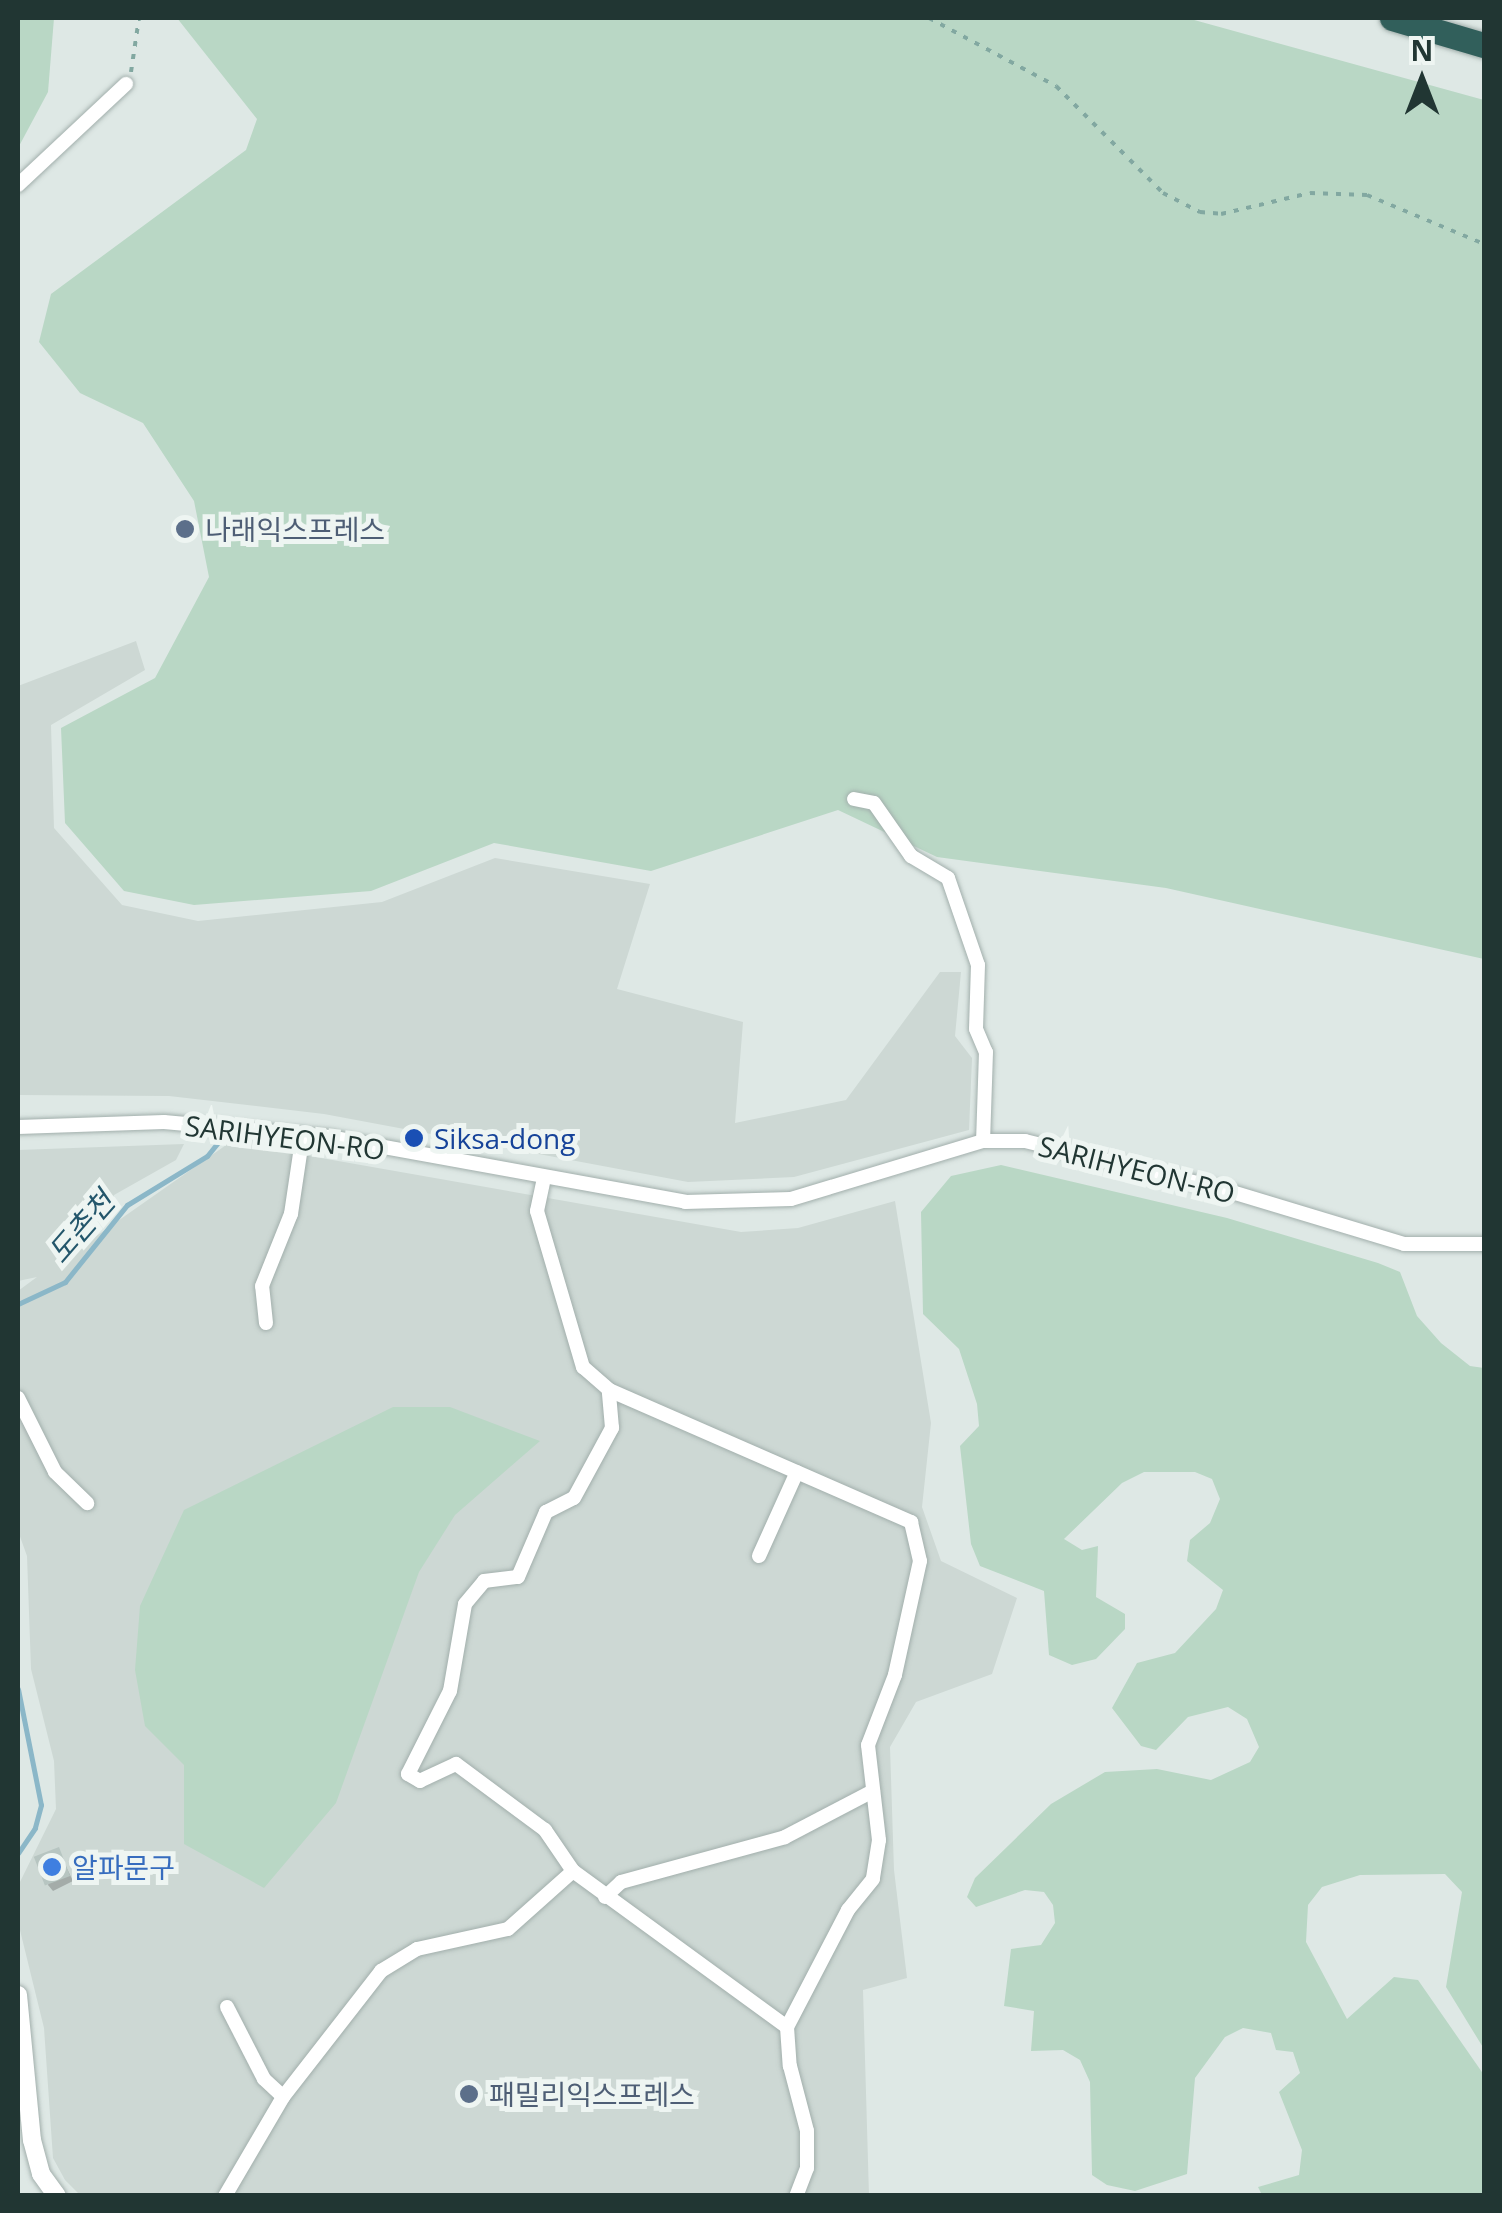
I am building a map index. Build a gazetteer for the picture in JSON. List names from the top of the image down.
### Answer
{
  "streets": {
    "street": ["SARIHYEON-RO"]
  },
  "water": ["도촌천"],
  "places": [
    "나래익스프레스",
    "Siksa-dong",
    "알파문구",
    "패밀리익스프레스"
  ],
  "north": "top"
}
